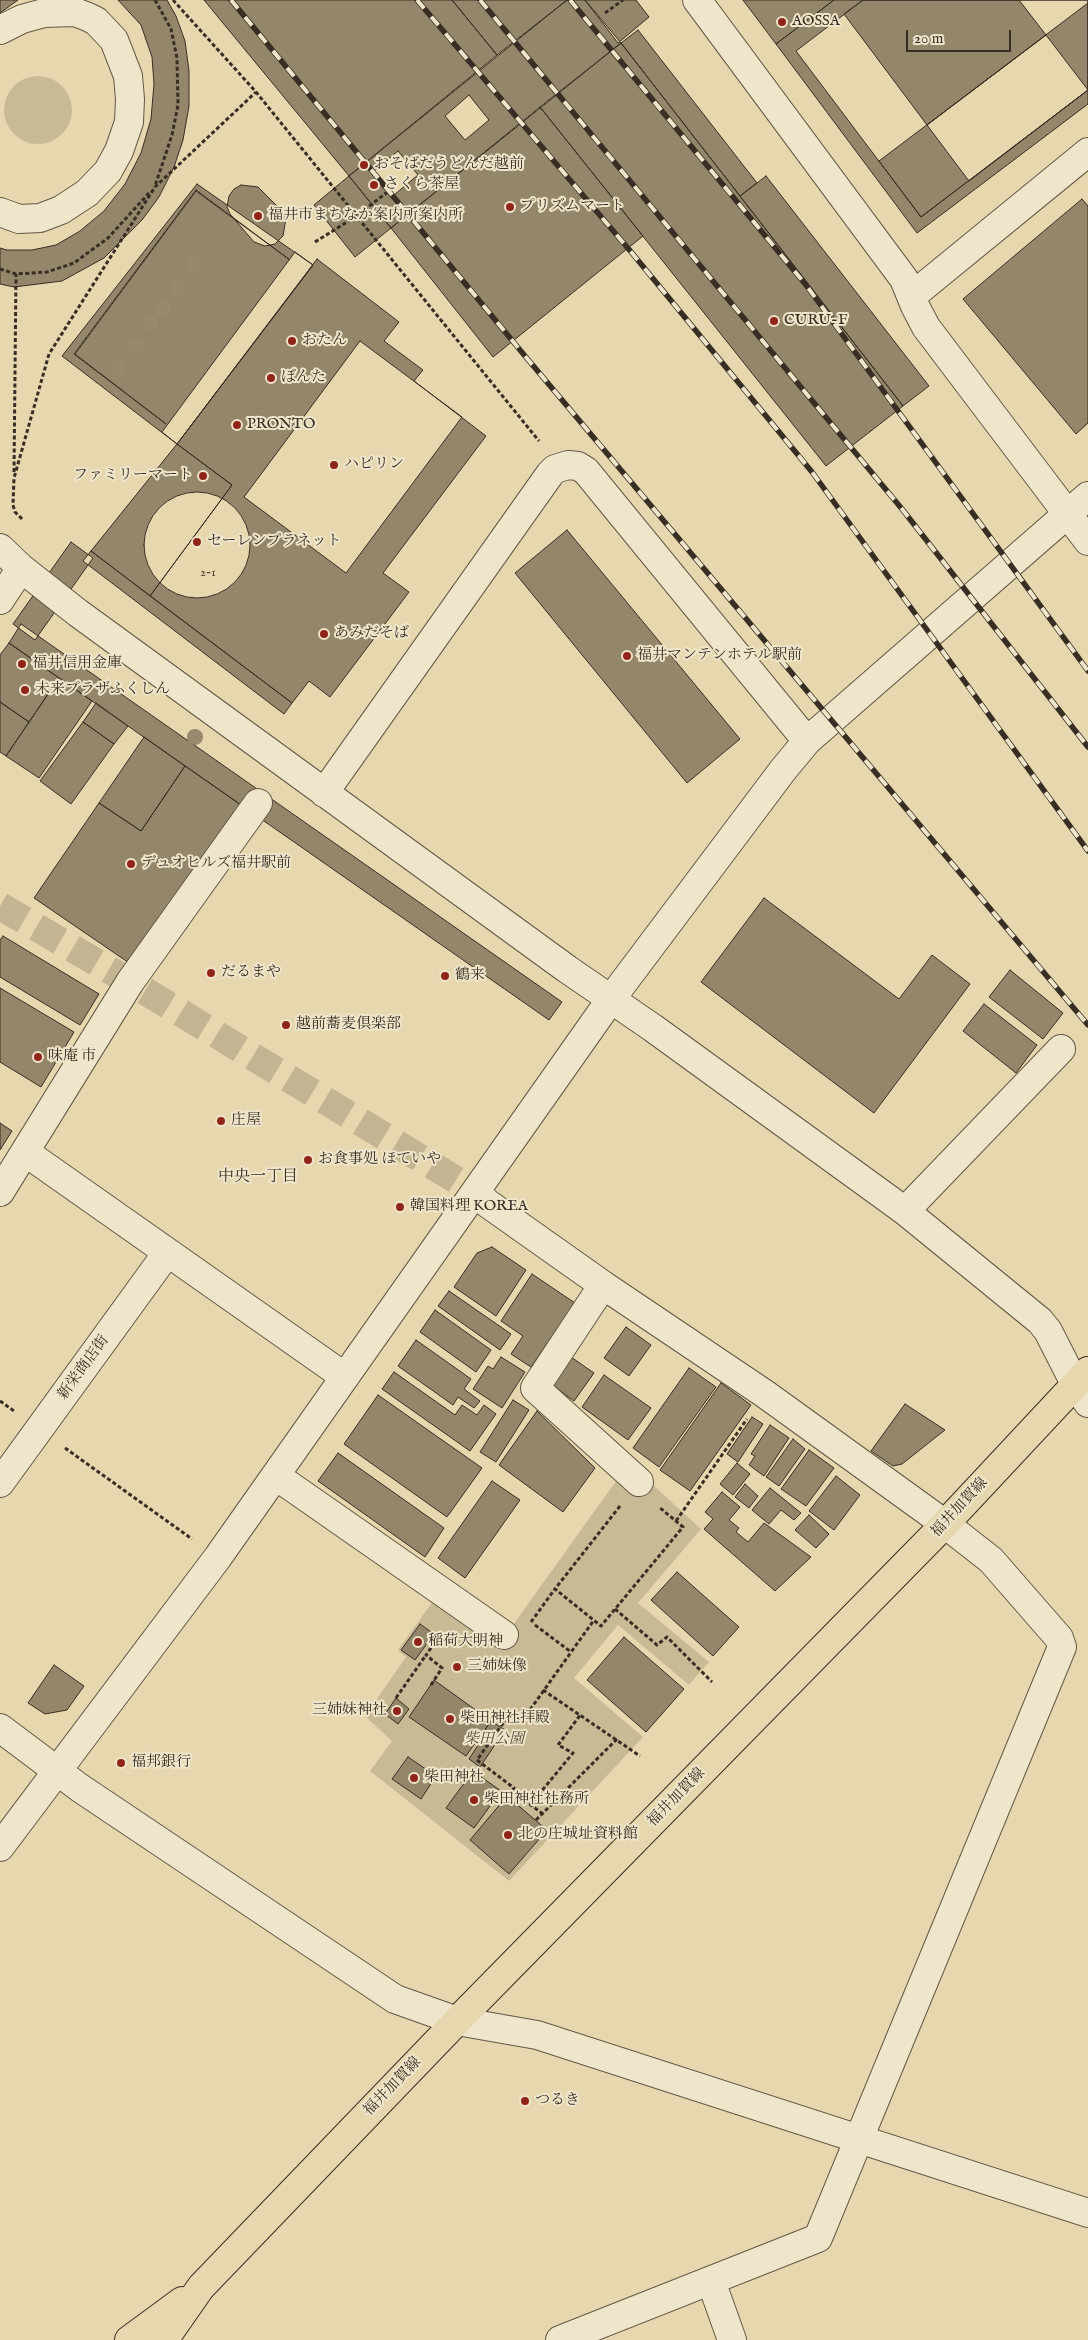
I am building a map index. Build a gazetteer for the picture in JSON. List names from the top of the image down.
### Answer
{
  "streets": {
    "main road": ["福井加賀線"],
    "street": ["新栄商店街"]
  },
  "districts": ["中央一丁目"],
  "parks": ["柴田公園"],
  "places": [
    "AOSSA",
    "おそばだうどんだ越前",
    "さくら茶屋",
    "プリズムマート",
    "福井市まちなか案内所案内所",
    "CURU-F",
    "おたん",
    "ぼんた",
    "PRONTO",
    "ハピリン",
    "ファミリーマート",
    "セーレンプラネット",
    "あみだそば",
    "福井マンテンホテル駅前",
    "福井信用金庫",
    "未来プラザふくしん",
    "デュオヒルズ福井駅前",
    "だるまや",
    "鶴来",
    "越前蕎麦倶楽部",
    "味庵 市",
    "庄屋",
    "お食事処 ほていや",
    "韓国料理 KOREA",
    "稲荷大明神",
    "三姉妹像",
    "三姉妹神社",
    "柴田神社拝殿",
    "福邦銀行",
    "柴田神社",
    "柴田神社社務所",
    "北の庄城址資料館",
    "つるき"
  ],
  "house_numbers": ["2-1"],
  "scale_bar": "20 m"
}
